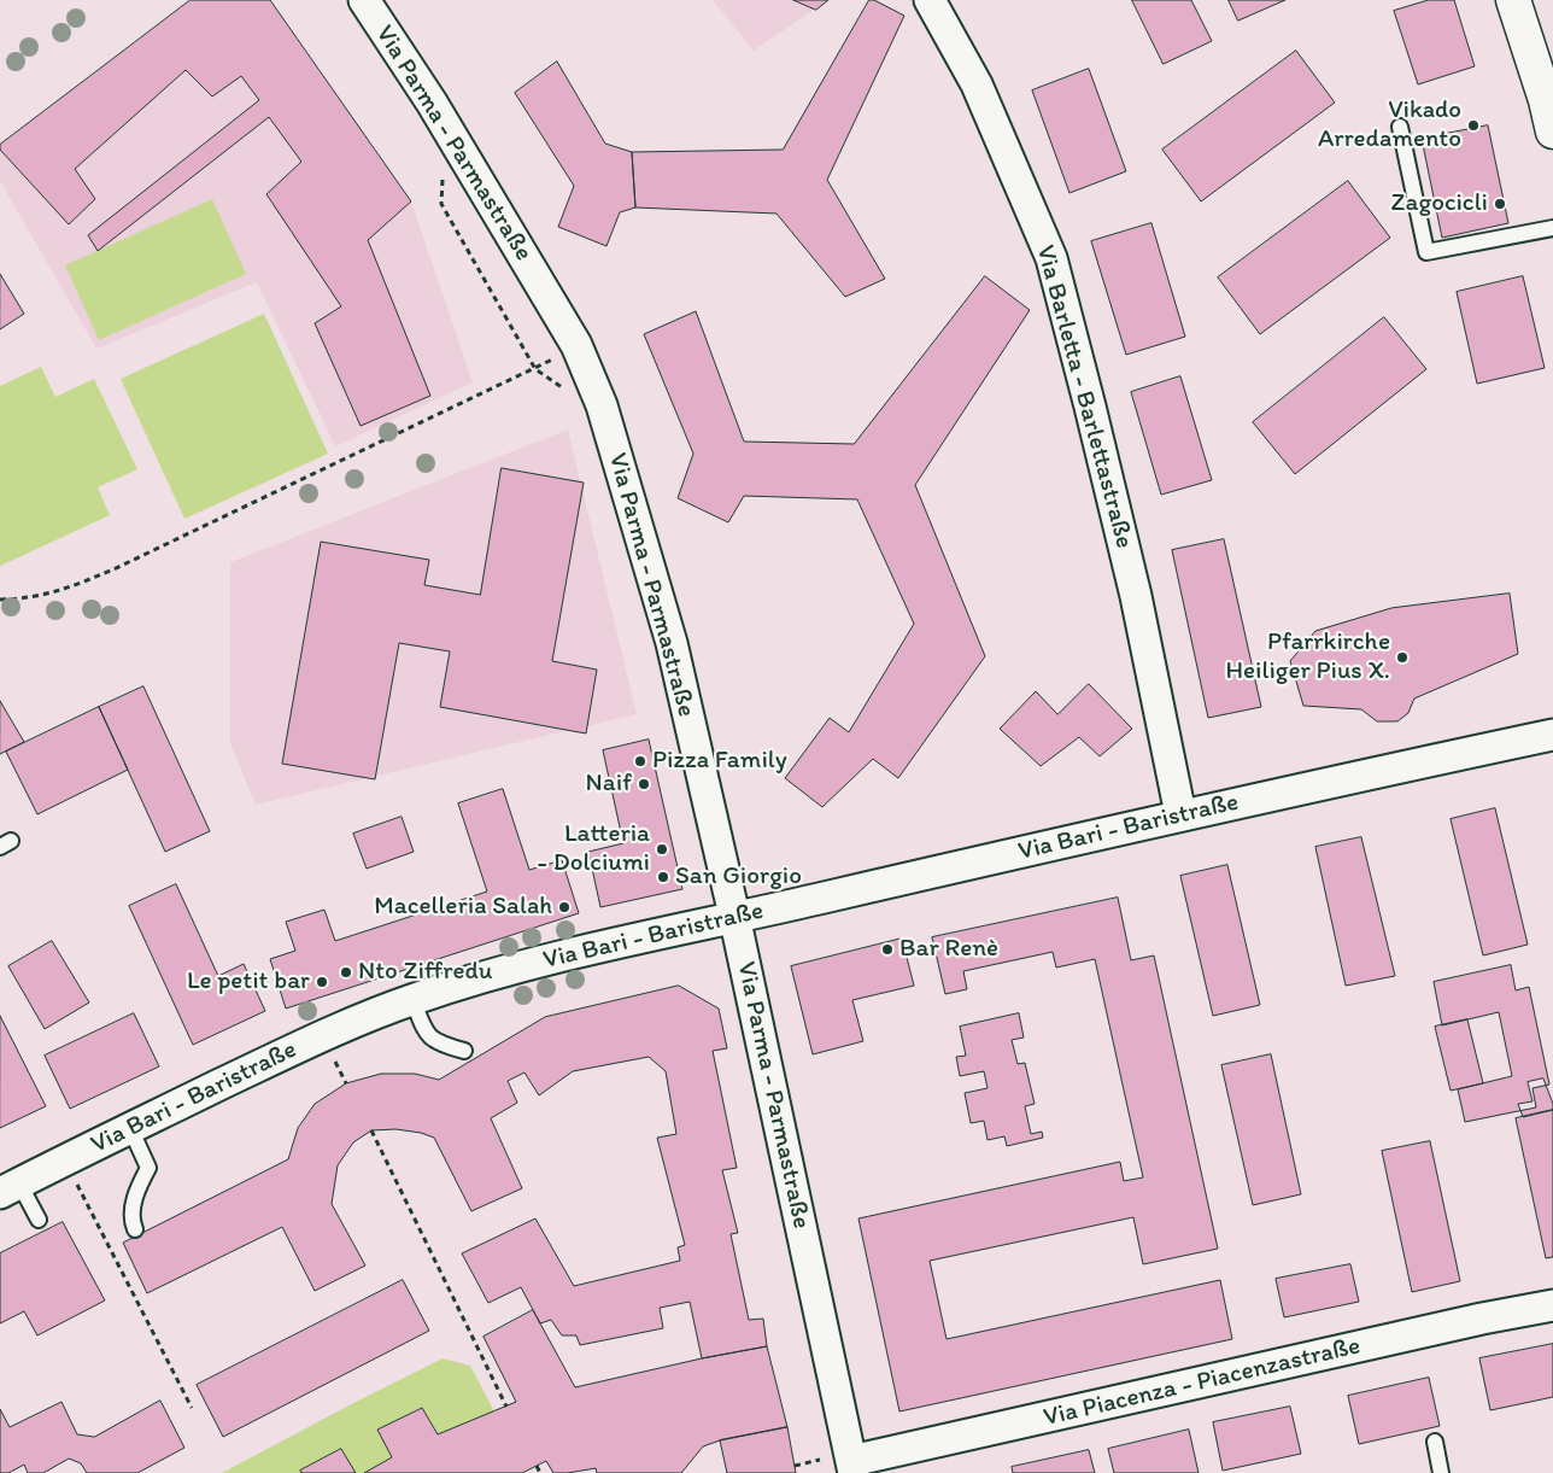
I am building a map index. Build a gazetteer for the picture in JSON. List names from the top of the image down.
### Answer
{
  "streets": {
    "street": [
      "Via Parma - Parmastraße",
      "Via Barletta - Barlettastraße",
      "Via Bari - Baristraße",
      "Via Piacenza - Piacenzastraße"
    ]
  },
  "crossings": [
    ["Via Parma - Parmastraße", "Via Bari - Baristraße"],
    ["Via Parma - Parmastraße", "Via Piacenza - Piacenzastraße"],
    ["Via Barletta - Barlettastraße", "Via Bari - Baristraße"]
  ],
  "places": [
    "Vikado Arredamento",
    "Zagocicli",
    "Pfarrkirche Heiliger Pius X.",
    "Pizza Family",
    "Naif",
    "Latteria - Dolciumi",
    "San Giorgio",
    "Macelleria Salah",
    "Bar Renè",
    "Nto Ziffredu",
    "Le petit bar"
  ]
}
